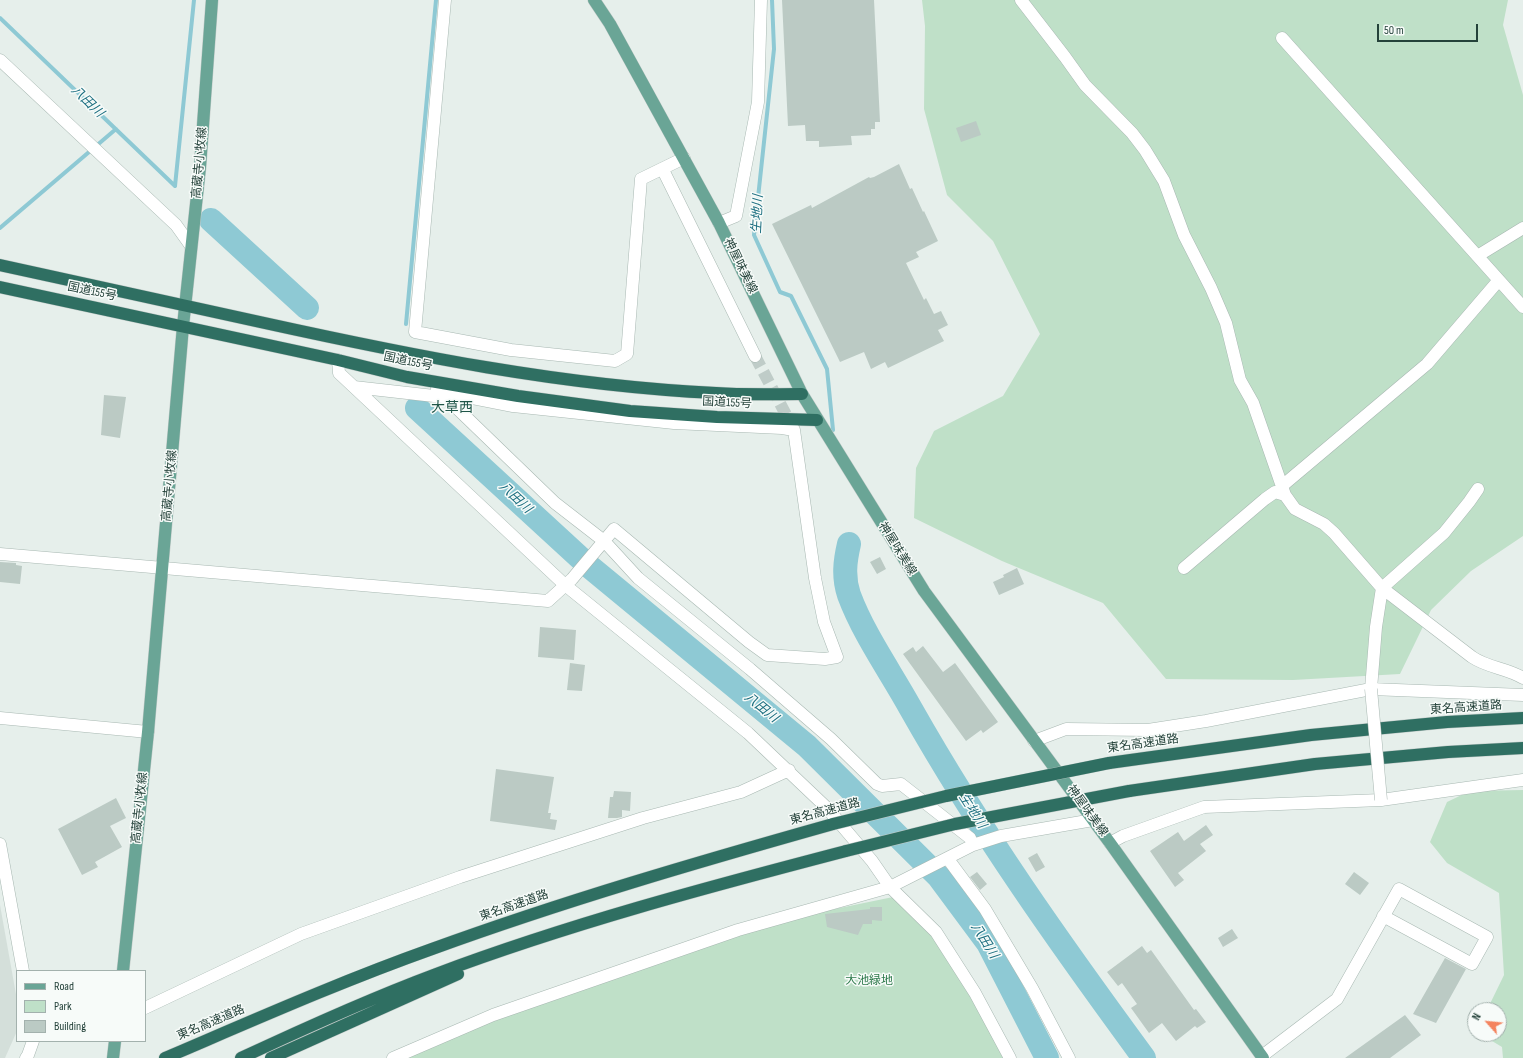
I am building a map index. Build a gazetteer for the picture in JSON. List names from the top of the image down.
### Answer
{
  "streets": {
    "highway": ["国道155号", "東名高速道路"],
    "main road": ["高蔵寺小牧線", "神屋味美線"]
  },
  "crossings": [
    ["高蔵寺小牧線", "国道155号"],
    ["神屋味美線", "国道155号"]
  ],
  "districts": ["大草西"],
  "water": ["八田川", "生地川"],
  "parks": ["大池緑地"],
  "legend": ["Road", "Park", "Building"],
  "scale_bar": "50 m",
  "north": "top left"
}
